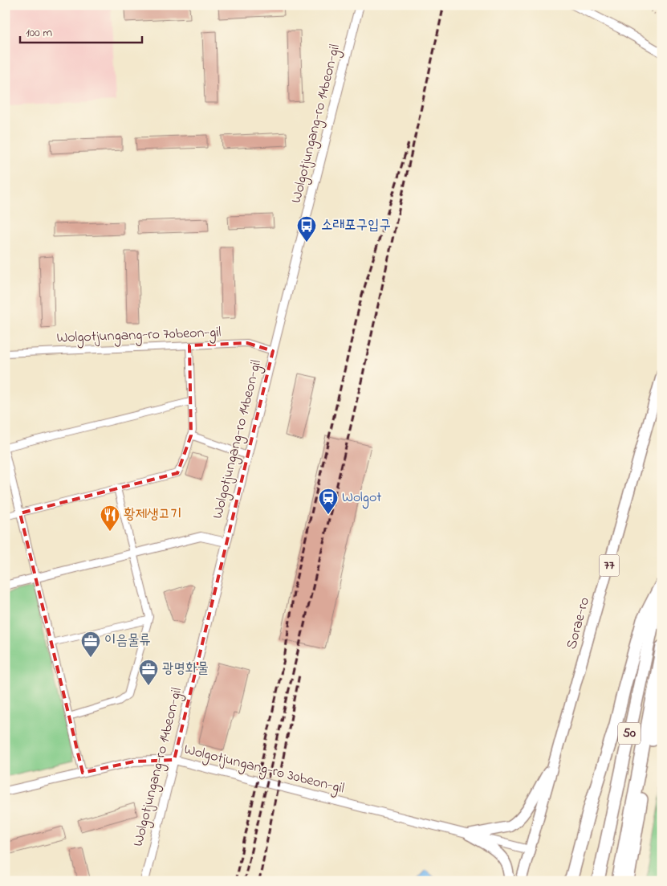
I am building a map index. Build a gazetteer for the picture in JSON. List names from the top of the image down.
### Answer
{
  "streets": {
    "highway": ["50"],
    "main road": ["77", "Sorae-ro"],
    "street": ["Wolgotjungang-ro 14beon-gil", "Wolgotjungang-ro 70beon-gil", "Wolgotjungang-ro 30beon-gil"]
  },
  "crossings": [
    ["Wolgotjungang-ro 14beon-gil", "Wolgotjungang-ro 70beon-gil"],
    ["Wolgotjungang-ro 14beon-gil", "Wolgotjungang-ro 30beon-gil"],
    ["Sorae-ro", "Wolgotjungang-ro 30beon-gil"]
  ],
  "places": {
    "bus stop": ["소래포구입구"],
    "station": ["Wolgot"],
    "restaurant": ["황제생고기"],
    "office": ["이음물류", "광명화물"]
  },
  "scale_bar": "100 m"
}
